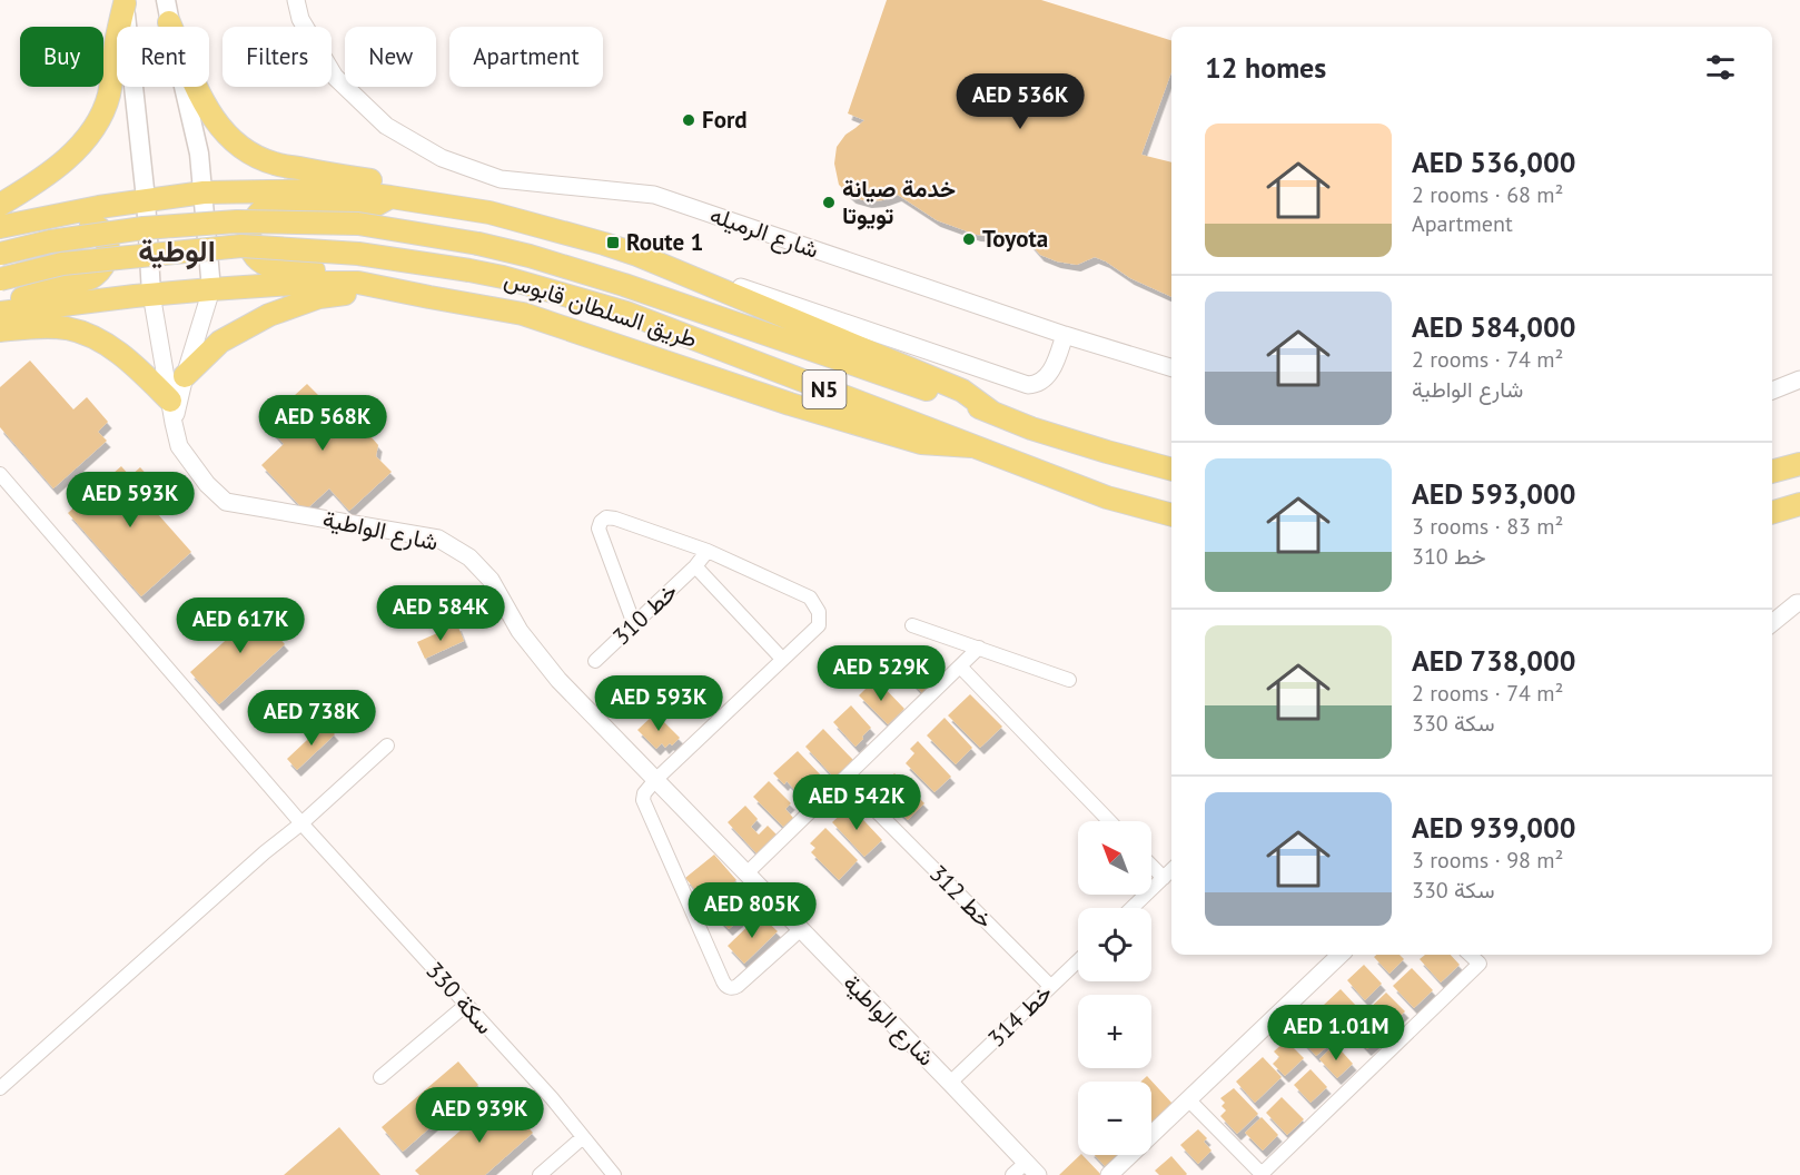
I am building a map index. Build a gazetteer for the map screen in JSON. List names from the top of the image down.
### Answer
{
  "streets": {
    "highway": ["طريق السلطان قابوس", "N5"],
    "street": [
      "شارع الرميله",
      "شارع الواطية",
      "خط 310",
      "خط 312",
      "سكة 330",
      "خط 314"
    ]
  },
  "crossings": [
    ["شارع الواطية", "خط 314"],
    ["خط 312", "خط 314"]
  ],
  "districts": ["الوطية"],
  "places": {
    "other": ["Ford", "خدمة صيانة تويوتا", "Toyota"],
    "transit": ["Route 1"]
  },
  "north": "top left",
  "page": {
    "chip": [
      "Buy",
      "Rent",
      "Filters",
      "New",
      "Apartment"
    ],
    "heading": "12 homes",
    "price": [
      "AED 536K",
      "AED 568K",
      "AED 593K",
      "AED 584K",
      "AED 617K",
      "AED 529K",
      "AED 593K",
      "AED 738K",
      "AED 542K",
      "AED 805K",
      "AED 1.01M",
      "AED 939K"
    ],
    "list": [
      {
        "name": "AED 536,000",
        "note": "2 rooms · 68 m² · Apartment"
      },
      {
        "name": "AED 584,000",
        "note": "2 rooms · 74 m² · شارع الواطية"
      },
      {
        "name": "AED 593,000",
        "note": "3 rooms · 83 m² · خط 310"
      },
      {
        "name": "AED 738,000",
        "note": "2 rooms · 74 m² · سكة 330"
      },
      {
        "name": "AED 939,000",
        "note": "3 rooms · 98 m² · سكة 330"
      }
    ],
    "map_buttons": ["+", "−"]
  }
}
